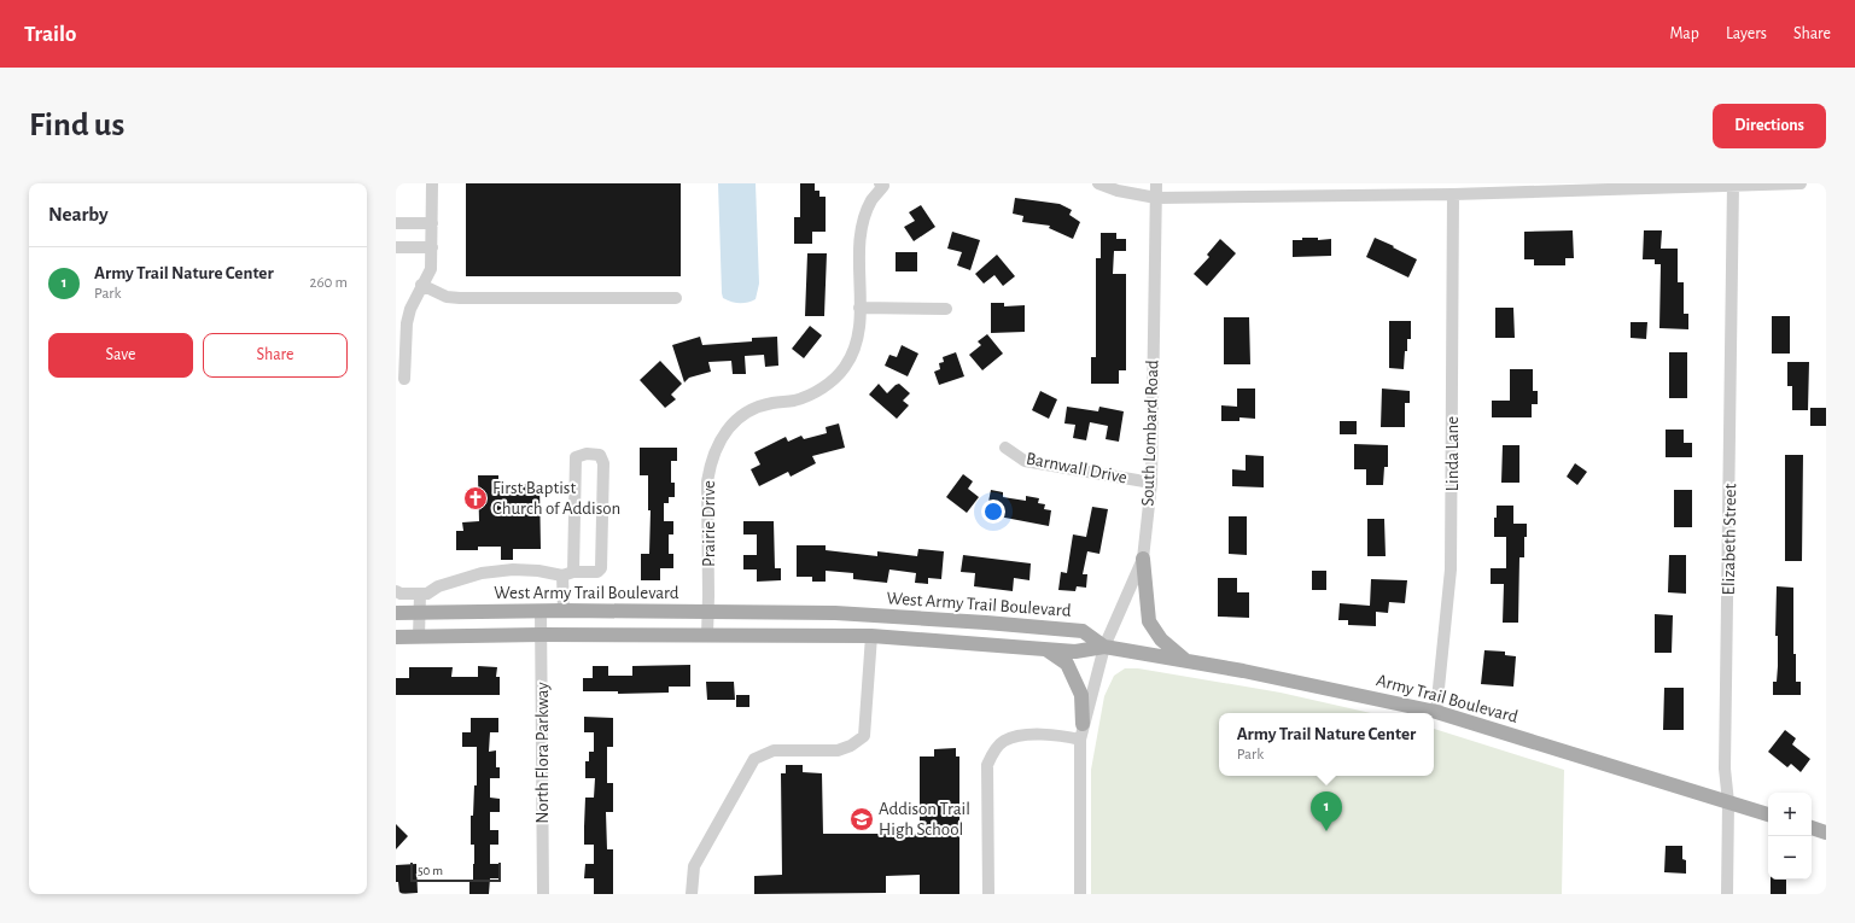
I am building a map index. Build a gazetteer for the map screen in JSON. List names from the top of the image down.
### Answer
{
  "streets": {
    "main road": ["West Army Trail Boulevard", "Army Trail Boulevard"],
    "street": [
      "South Lombard Road",
      "Linda Lane",
      "Barnwall Drive",
      "Prairie Drive",
      "Elizabeth Street",
      "North Flora Parkway"
    ]
  },
  "crossings": [
    ["South Lombard Road", "Barnwall Drive"],
    ["South Lombard Road", "West Army Trail Boulevard"],
    ["South Lombard Road", "Army Trail Boulevard"],
    ["Linda Lane", "Army Trail Boulevard"],
    ["Prairie Drive", "West Army Trail Boulevard"],
    ["Elizabeth Street", "Army Trail Boulevard"],
    ["West Army Trail Boulevard", "Army Trail Boulevard"],
    ["West Army Trail Boulevard", "North Flora Parkway"]
  ],
  "places": {
    "church": ["First Baptist Church of Addison"],
    "school or university": ["Addison Trail High School"]
  },
  "scale_bar": "50 m",
  "page": {
    "header": "Trailo",
    "nav": ["Map", "Layers", "Share"],
    "buttons": [
      "Directions",
      ["Save", "Share"]
    ],
    "title": "Find us",
    "heading": "Nearby",
    "list": [
      {
        "mark": "1",
        "name": "Army Trail Nature Center",
        "note": "Park",
        "value": "260 m"
      }
    ],
    "popup": ["Army Trail Nature Center", "Park"],
    "pins": "1",
    "map_buttons": ["+", "−"],
    "scale": "50 m"
  }
}
